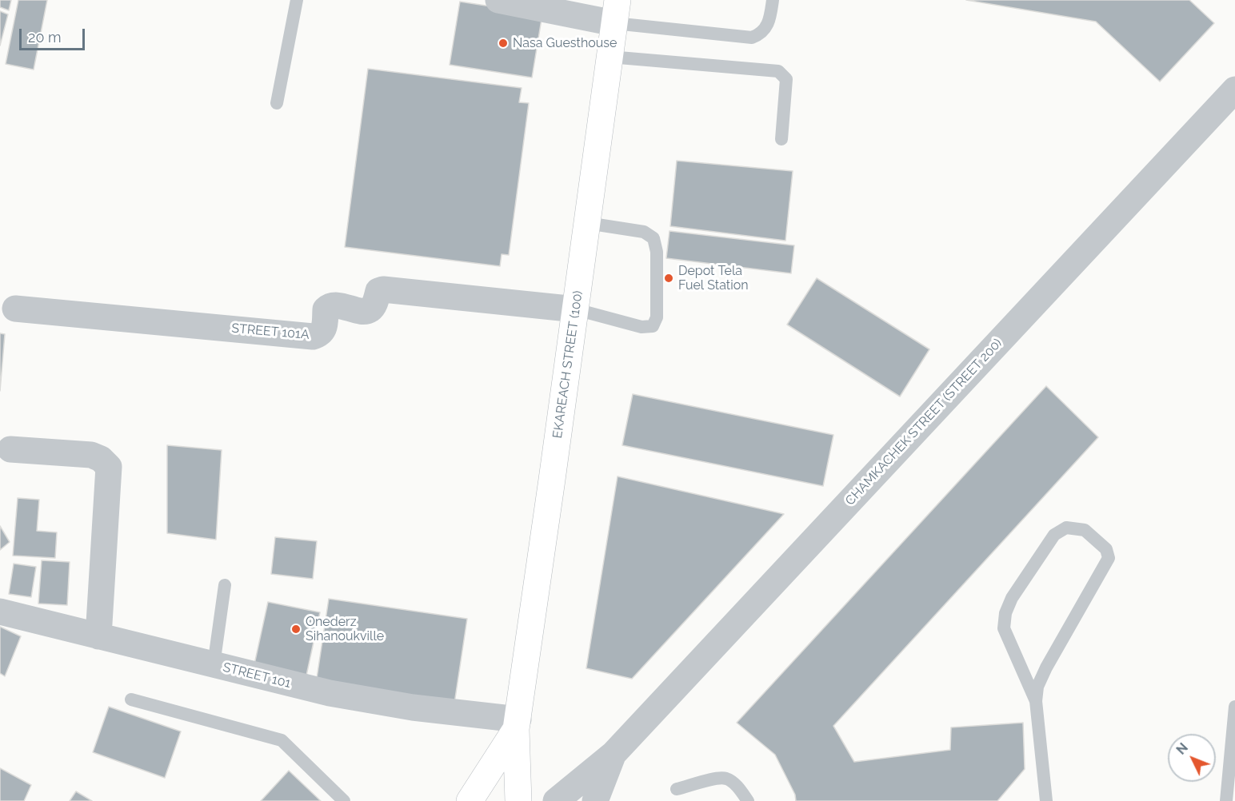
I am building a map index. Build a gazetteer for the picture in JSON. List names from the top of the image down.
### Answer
{
  "streets": {
    "main road": ["EKAREACH STREET (100)"],
    "street": ["STREET 101A", "CHAMKACHEK STREET (STREET 200)", "STREET 101"]
  },
  "crossings": [
    ["STREET 101A", "EKAREACH STREET (100)"],
    ["EKAREACH STREET (100)", "STREET 101"]
  ],
  "places": ["Nasa Guesthouse", "Depot Tela Fuel Station", "Onederz Sihanoukville"],
  "scale_bar": "20 m",
  "north": "top left"
}
